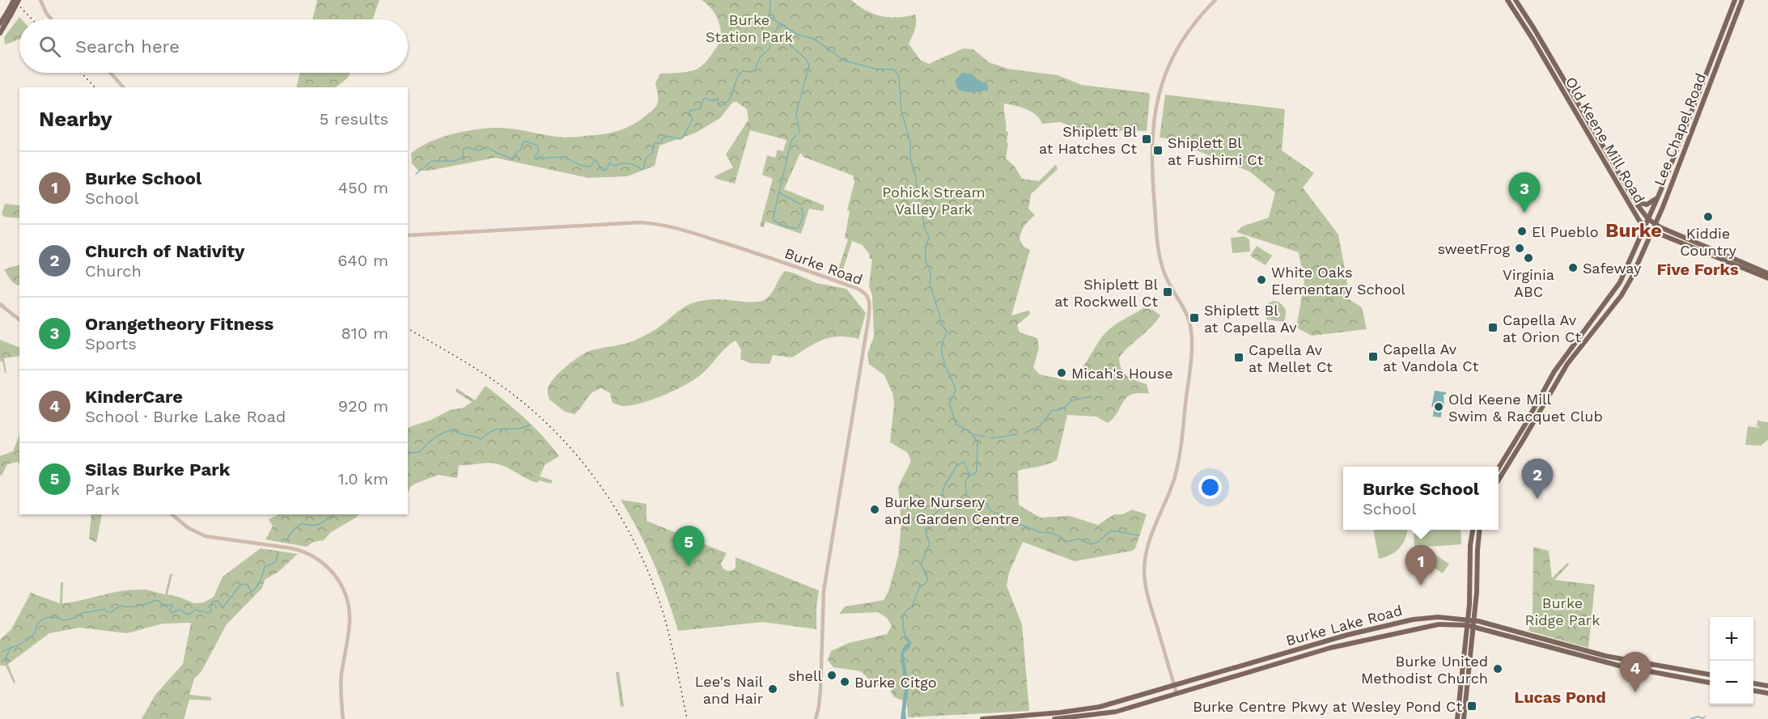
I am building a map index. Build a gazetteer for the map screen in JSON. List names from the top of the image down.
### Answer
{
  "streets": {
    "main road": ["Lee Chapel Road", "Old Keene Mill Road", "Burke Lake Road"],
    "street": ["Burke Road"]
  },
  "crossings": [
    ["Lee Chapel Road", "Old Keene Mill Road"]
  ],
  "districts": ["Burke", "Five Forks", "Lucas Pond"],
  "parks": ["Burke Station Park", "Pohick Stream Valley Park", "Burke Ridge Park"],
  "places": {
    "transit": [
      "Shiplett Bl at Hatches Ct",
      "Shiplett Bl at Fushimi Ct",
      "Shiplett Bl at Rockwell Ct",
      "Shiplett Bl at Capella Av",
      "Capella Av at Orion Ct",
      "Capella Av at Vandola Ct",
      "Capella Av at Mellet Ct",
      "Burke Centre Pkwy at Wesley Pond Ct"
    ],
    "other": [
      "Kiddie Country",
      "El Pueblo",
      "sweetFrog",
      "Virginia ABC",
      "Safeway",
      "White Oaks Elementary School",
      "Micah's House",
      "Old Keene Mill Swim & Racquet Club",
      "Burke Nursery and Garden Centre",
      "Burke United Methodist Church",
      "shell",
      "Burke Citgo",
      "Lee's Nail and Hair"
    ]
  },
  "page": {
    "search": "Search here",
    "heading": ["Nearby", "5 results"],
    "list": [
      {
        "mark": "1",
        "name": "Burke School",
        "note": "School",
        "value": "450 m"
      },
      {
        "mark": "2",
        "name": "Church of Nativity",
        "note": "Church",
        "value": "640 m"
      },
      {
        "mark": "3",
        "name": "Orangetheory Fitness",
        "note": "Sports",
        "value": "810 m"
      },
      {
        "mark": "4",
        "name": "KinderCare",
        "note": "School · Burke Lake Road",
        "value": "920 m"
      },
      {
        "mark": "5",
        "name": "Silas Burke Park",
        "note": "Park",
        "value": "1.0 km"
      }
    ],
    "pins": [
      "3",
      "2",
      "5",
      "1",
      "4"
    ],
    "popup": ["Burke School", "School"],
    "map_buttons": ["+", "−"]
  }
}
